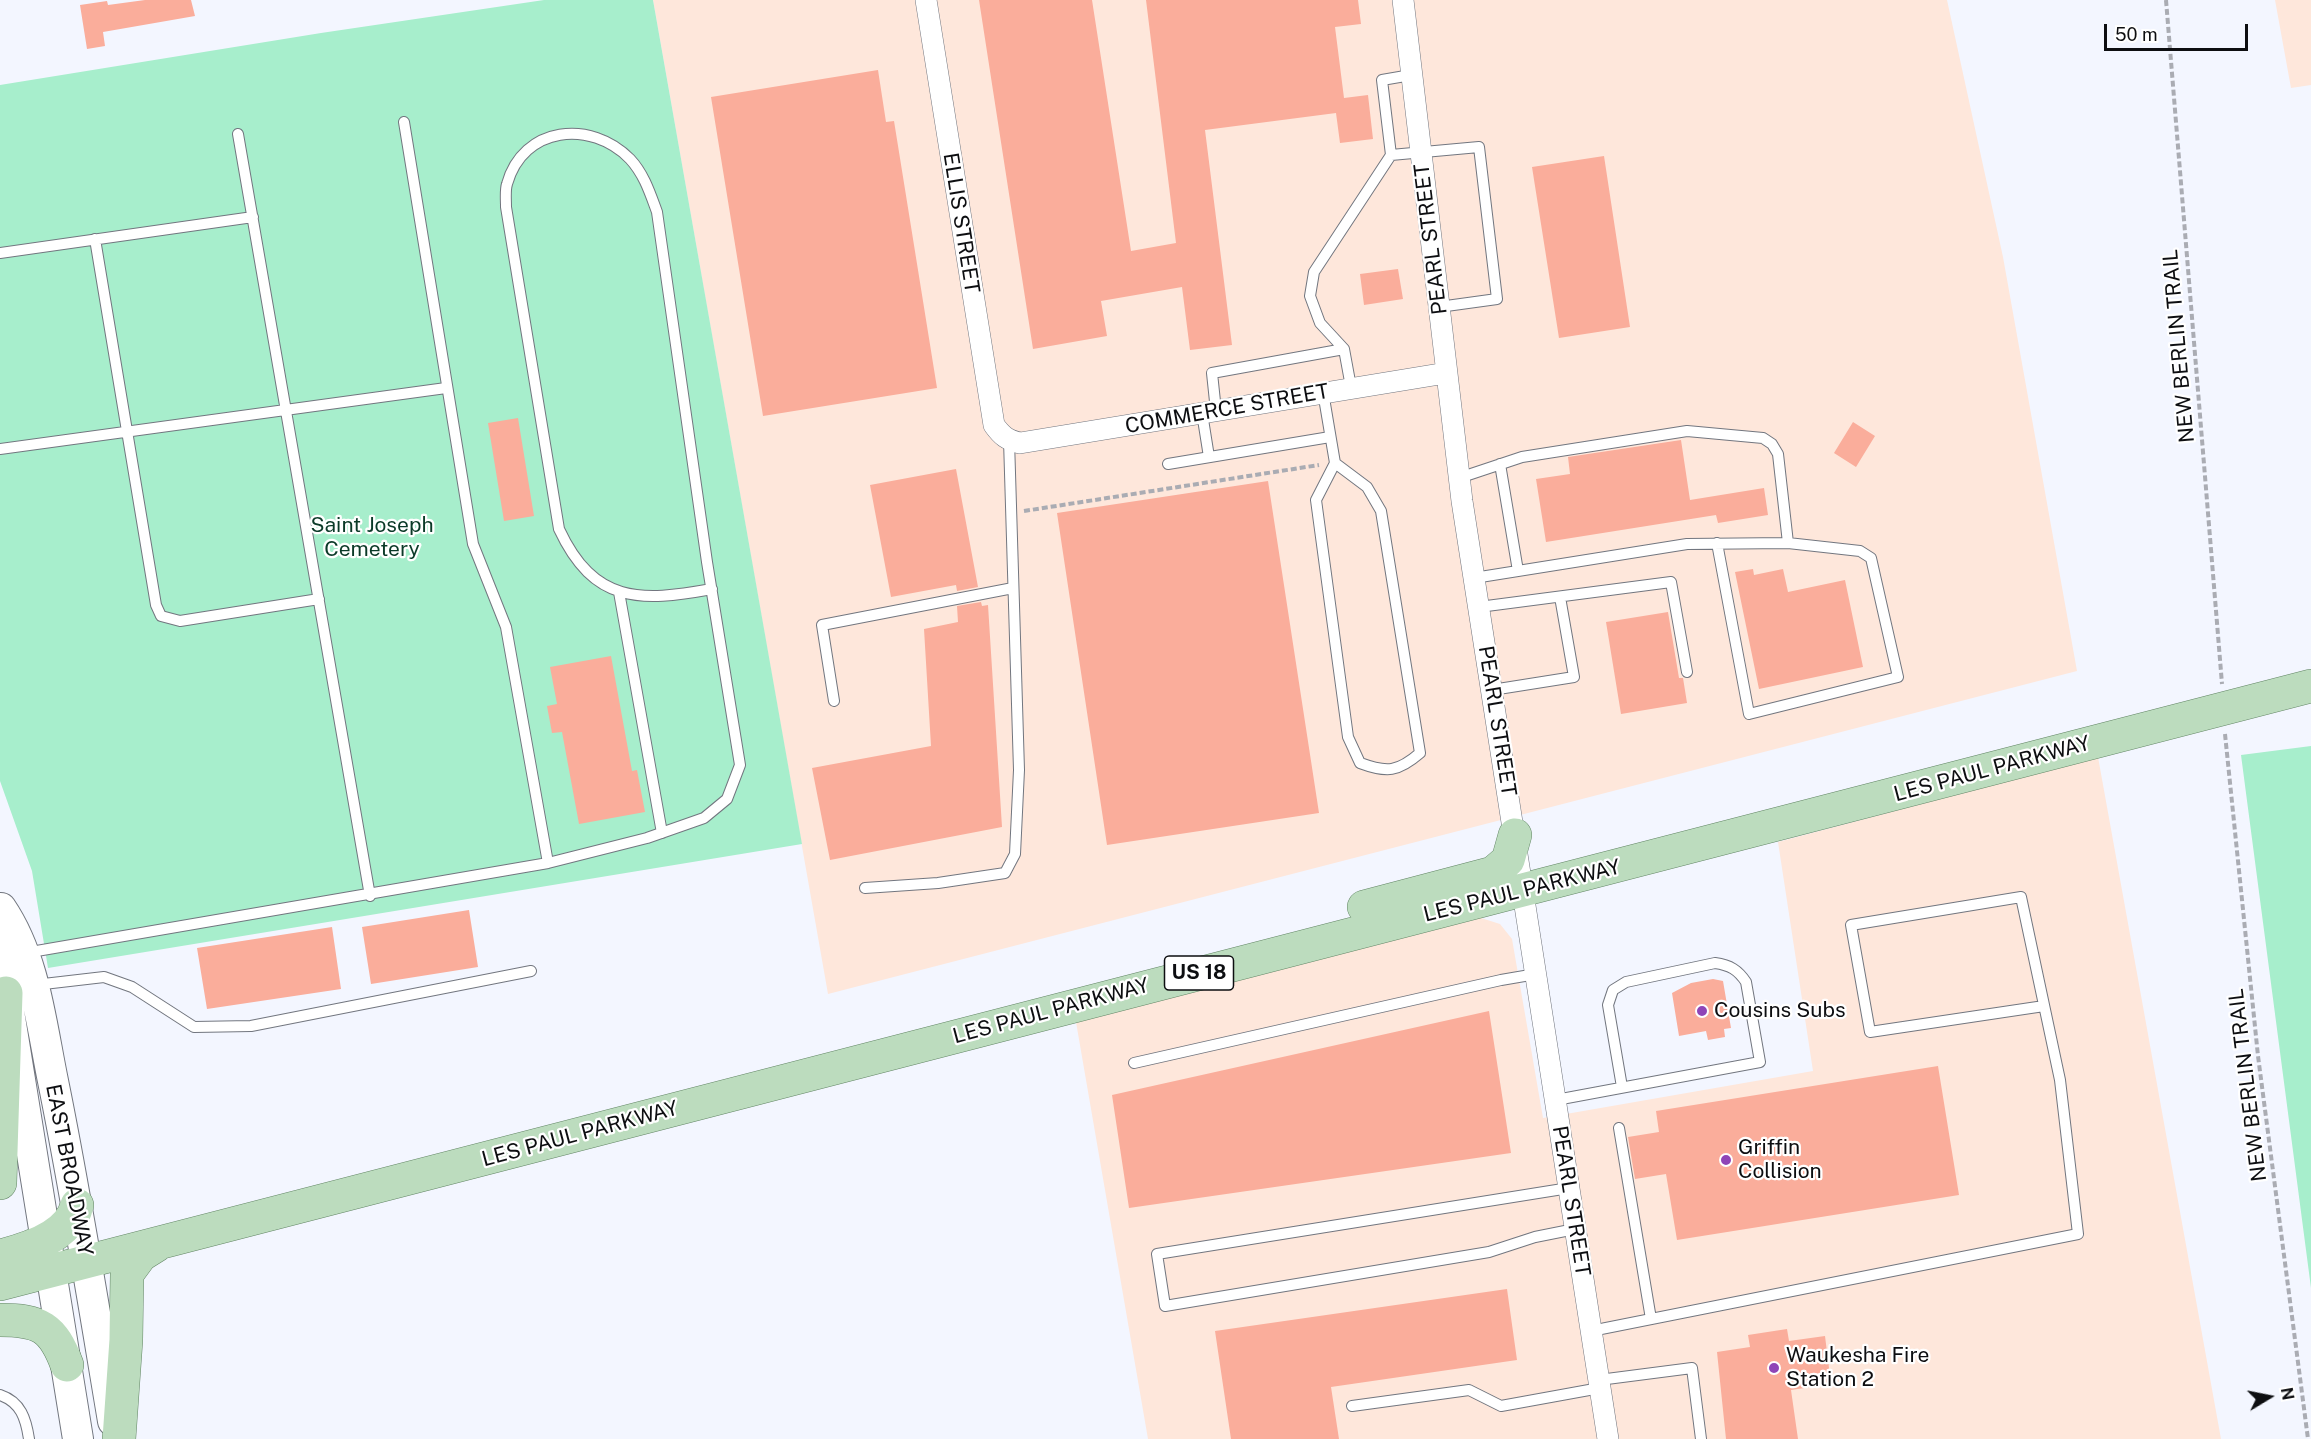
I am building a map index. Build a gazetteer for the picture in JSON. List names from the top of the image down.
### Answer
{
  "streets": {
    "main road": ["LES PAUL PARKWAY", "US 18", "EAST BROADWAY"],
    "street": ["ELLIS STREET", "PEARL STREET", "COMMERCE STREET"],
    "path": ["NEW BERLIN TRAIL"]
  },
  "crossings": [
    ["ELLIS STREET", "COMMERCE STREET"],
    ["PEARL STREET", "COMMERCE STREET"],
    ["PEARL STREET", "LES PAUL PARKWAY"],
    ["LES PAUL PARKWAY", "EAST BROADWAY"]
  ],
  "parks": ["Saint Joseph Cemetery"],
  "places": ["Cousins Subs", "Griffin Collision", "Waukesha Fire Station 2"],
  "scale_bar": "50 m",
  "north": "right"
}
